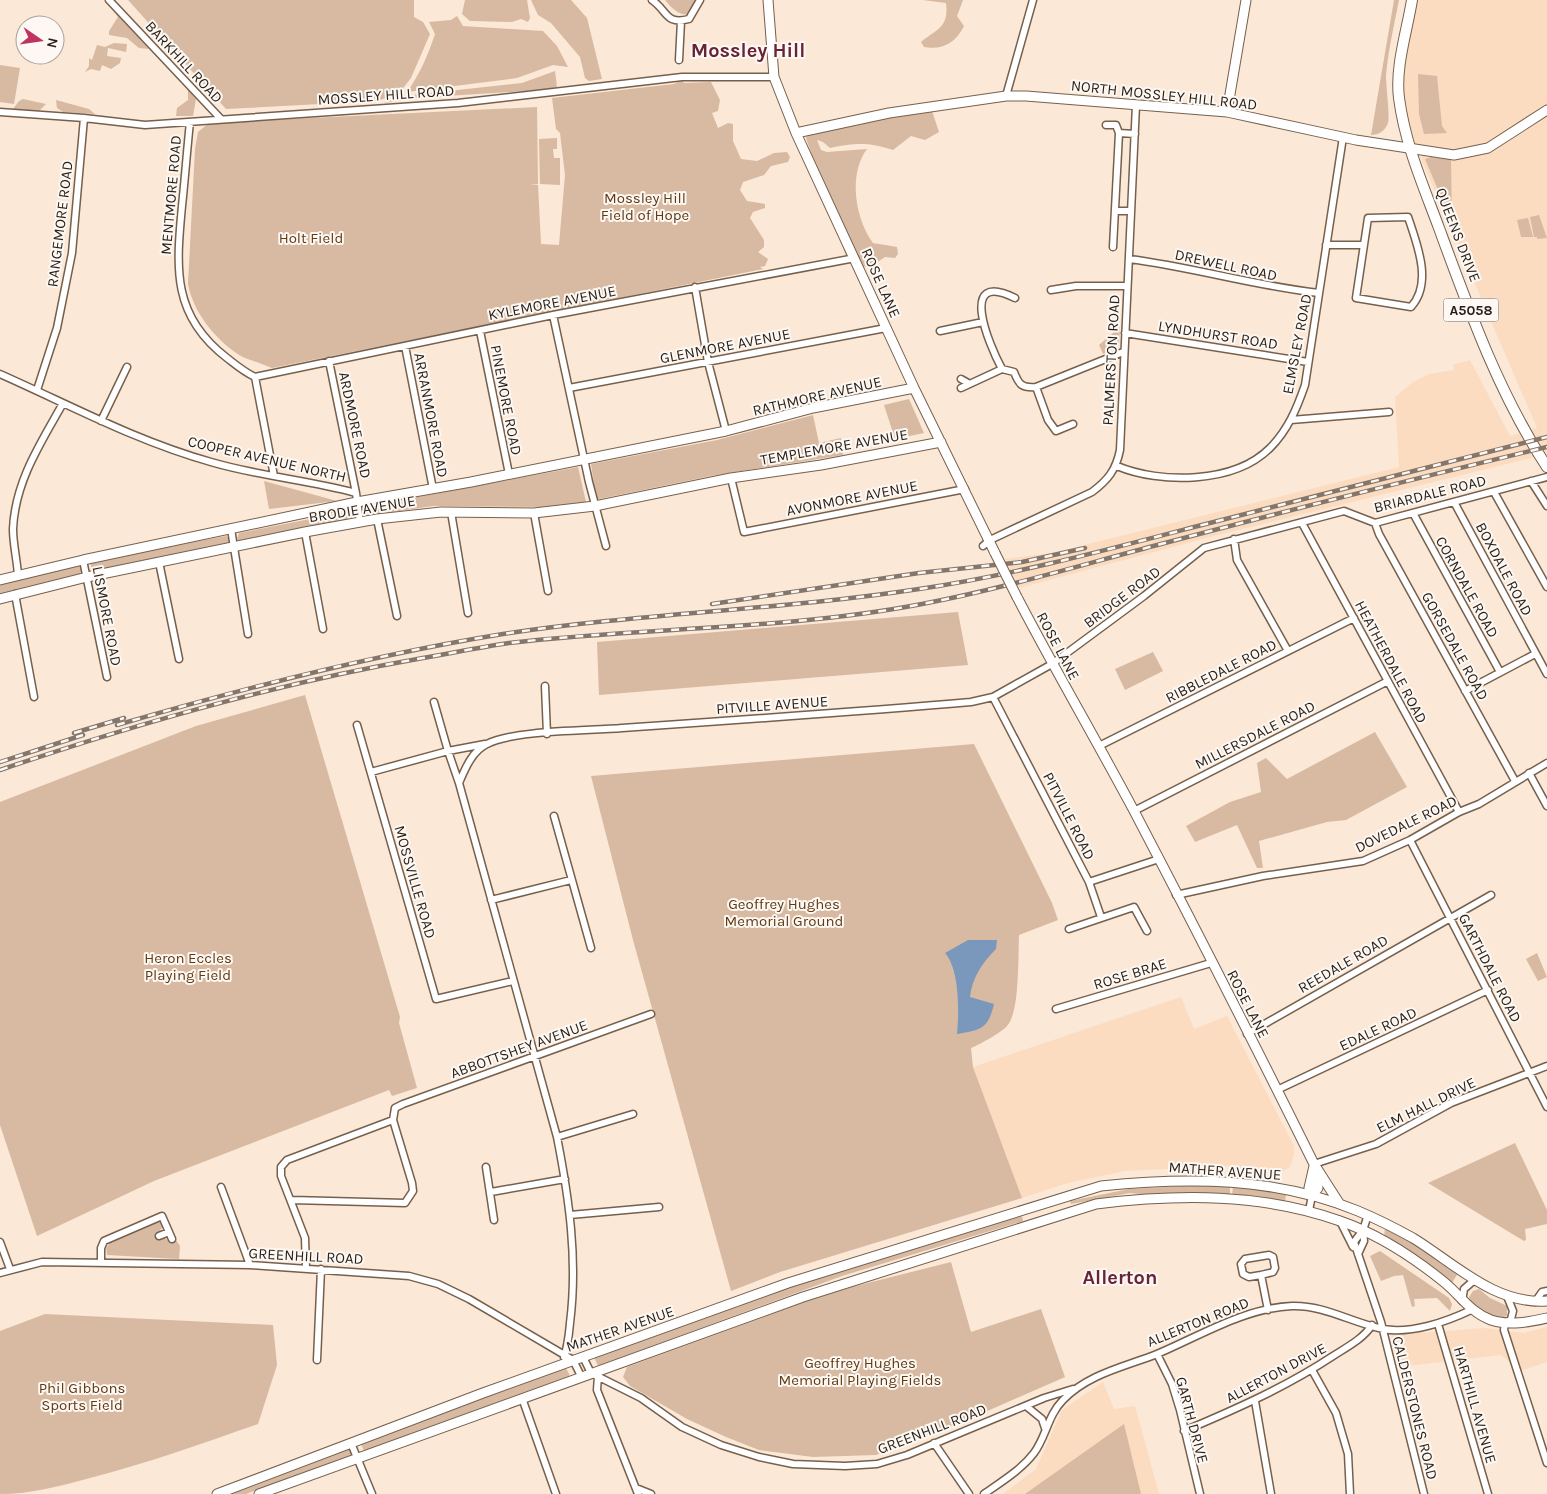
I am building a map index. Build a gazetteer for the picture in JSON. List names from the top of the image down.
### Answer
{
  "streets": {
    "main road": ["QUEENS DRIVE", "A5058"],
    "street": [
      "BARKHILL ROAD",
      "MOSSLEY HILL ROAD",
      "NORTH MOSSLEY HILL ROAD",
      "MENTMORE ROAD",
      "RANGEMORE ROAD",
      "DREWELL ROAD",
      "ROSE LANE",
      "KYLEMORE AVENUE",
      "LYNDHURST ROAD",
      "ELMSLEY ROAD",
      "GLENMORE AVENUE",
      "PALMERSTON ROAD",
      "RATHMORE AVENUE",
      "PINEMORE ROAD",
      "ARRANMORE ROAD",
      "ARDMORE ROAD",
      "TEMPLEMORE AVENUE",
      "COOPER AVENUE NORTH",
      "BRIARDALE ROAD",
      "AVONMORE AVENUE",
      "BRODIE AVENUE",
      "BOXDALE ROAD",
      "CORNDALE ROAD",
      "BRIDGE ROAD",
      "LISMORE ROAD",
      "GORSEDALE ROAD",
      "HEATHERDALE ROAD",
      "RIBBLEDALE ROAD",
      "PITVILLE AVENUE",
      "MILLERSDALE ROAD",
      "PITVILLE ROAD",
      "DOVEDALE ROAD",
      "MOSSVILLE ROAD",
      "REEDALE ROAD",
      "GARTHDALE ROAD",
      "ROSE BRAE",
      "EDALE ROAD",
      "ABBOTTSHEY AVENUE",
      "ELM HALL DRIVE",
      "MATHER AVENUE",
      "GREENHILL ROAD",
      "ALLERTON ROAD",
      "ALLERTON DRIVE",
      "HARTHILL AVENUE",
      "CALDERSTONES ROAD",
      "GARTH DRIVE"
    ]
  },
  "crossings": [
    ["BARKHILL ROAD", "MOSSLEY HILL ROAD"],
    ["MOSSLEY HILL ROAD", "MENTMORE ROAD"],
    ["MOSSLEY HILL ROAD", "RANGEMORE ROAD"],
    ["MOSSLEY HILL ROAD", "ROSE LANE"],
    ["NORTH MOSSLEY HILL ROAD", "QUEENS DRIVE"],
    ["NORTH MOSSLEY HILL ROAD", "ROSE LANE"],
    ["NORTH MOSSLEY HILL ROAD", "ELMSLEY ROAD"],
    ["NORTH MOSSLEY HILL ROAD", "PALMERSTON ROAD"],
    ["MENTMORE ROAD", "KYLEMORE AVENUE"],
    ["RANGEMORE ROAD", "COOPER AVENUE NORTH"],
    ["DREWELL ROAD", "ELMSLEY ROAD"],
    ["DREWELL ROAD", "PALMERSTON ROAD"],
    ["ROSE LANE", "KYLEMORE AVENUE"],
    ["ROSE LANE", "GLENMORE AVENUE"],
    ["ROSE LANE", "RATHMORE AVENUE"],
    ["ROSE LANE", "TEMPLEMORE AVENUE"],
    ["ROSE LANE", "AVONMORE AVENUE"],
    ["ROSE LANE", "BRIDGE ROAD"],
    ["ROSE LANE", "RIBBLEDALE ROAD"],
    ["ROSE LANE", "PITVILLE AVENUE"],
    ["ROSE LANE", "MILLERSDALE ROAD"],
    ["ROSE LANE", "PITVILLE ROAD"],
    ["ROSE LANE", "DOVEDALE ROAD"],
    ["ROSE LANE", "REEDALE ROAD"],
    ["ROSE LANE", "ROSE BRAE"],
    ["ROSE LANE", "EDALE ROAD"],
    ["ROSE LANE", "ELM HALL DRIVE"],
    ["ROSE LANE", "MATHER AVENUE"],
    ["KYLEMORE AVENUE", "PINEMORE ROAD"],
    ["KYLEMORE AVENUE", "ARRANMORE ROAD"],
    ["KYLEMORE AVENUE", "ARDMORE ROAD"],
    ["LYNDHURST ROAD", "ELMSLEY ROAD"],
    ["LYNDHURST ROAD", "PALMERSTON ROAD"],
    ["ELMSLEY ROAD", "PALMERSTON ROAD"],
    ["RATHMORE AVENUE", "BRODIE AVENUE"],
    ["PINEMORE ROAD", "BRODIE AVENUE"],
    ["ARRANMORE ROAD", "BRODIE AVENUE"],
    ["ARDMORE ROAD", "COOPER AVENUE NORTH"],
    ["ARDMORE ROAD", "BRODIE AVENUE"],
    ["TEMPLEMORE AVENUE", "AVONMORE AVENUE"],
    ["TEMPLEMORE AVENUE", "BRODIE AVENUE"],
    ["COOPER AVENUE NORTH", "BRODIE AVENUE"],
    ["BRIARDALE ROAD", "BOXDALE ROAD"],
    ["BRIARDALE ROAD", "CORNDALE ROAD"],
    ["BRIARDALE ROAD", "BRIDGE ROAD"],
    ["BRIARDALE ROAD", "GORSEDALE ROAD"],
    ["BRIARDALE ROAD", "HEATHERDALE ROAD"],
    ["AVONMORE AVENUE", "BRODIE AVENUE"],
    ["BRODIE AVENUE", "LISMORE ROAD"],
    ["BRIDGE ROAD", "PITVILLE AVENUE"],
    ["GORSEDALE ROAD", "DOVEDALE ROAD"],
    ["HEATHERDALE ROAD", "RIBBLEDALE ROAD"],
    ["HEATHERDALE ROAD", "MILLERSDALE ROAD"],
    ["HEATHERDALE ROAD", "DOVEDALE ROAD"],
    ["PITVILLE AVENUE", "PITVILLE ROAD"],
    ["DOVEDALE ROAD", "GARTHDALE ROAD"],
    ["REEDALE ROAD", "GARTHDALE ROAD"],
    ["GARTHDALE ROAD", "EDALE ROAD"],
    ["GARTHDALE ROAD", "ELM HALL DRIVE"],
    ["MATHER AVENUE", "GREENHILL ROAD"],
    ["MATHER AVENUE", "ALLERTON ROAD"],
    ["GREENHILL ROAD", "ALLERTON ROAD"],
    ["ALLERTON ROAD", "ALLERTON DRIVE"],
    ["ALLERTON ROAD", "HARTHILL AVENUE"],
    ["ALLERTON ROAD", "CALDERSTONES ROAD"],
    ["ALLERTON ROAD", "GARTH DRIVE"],
    ["ALLERTON DRIVE", "GARTH DRIVE"]
  ],
  "districts": ["Mossley Hill", "Allerton"],
  "parks": [
    "Mossley Hill Field of Hope",
    "Holt Field",
    "Geoffrey Hughes Memorial Ground",
    "Heron Eccles Playing Field",
    "Geoffrey Hughes Memorial Playing Fields",
    "Phil Gibbons Sports Field"
  ],
  "north": "right"
}
